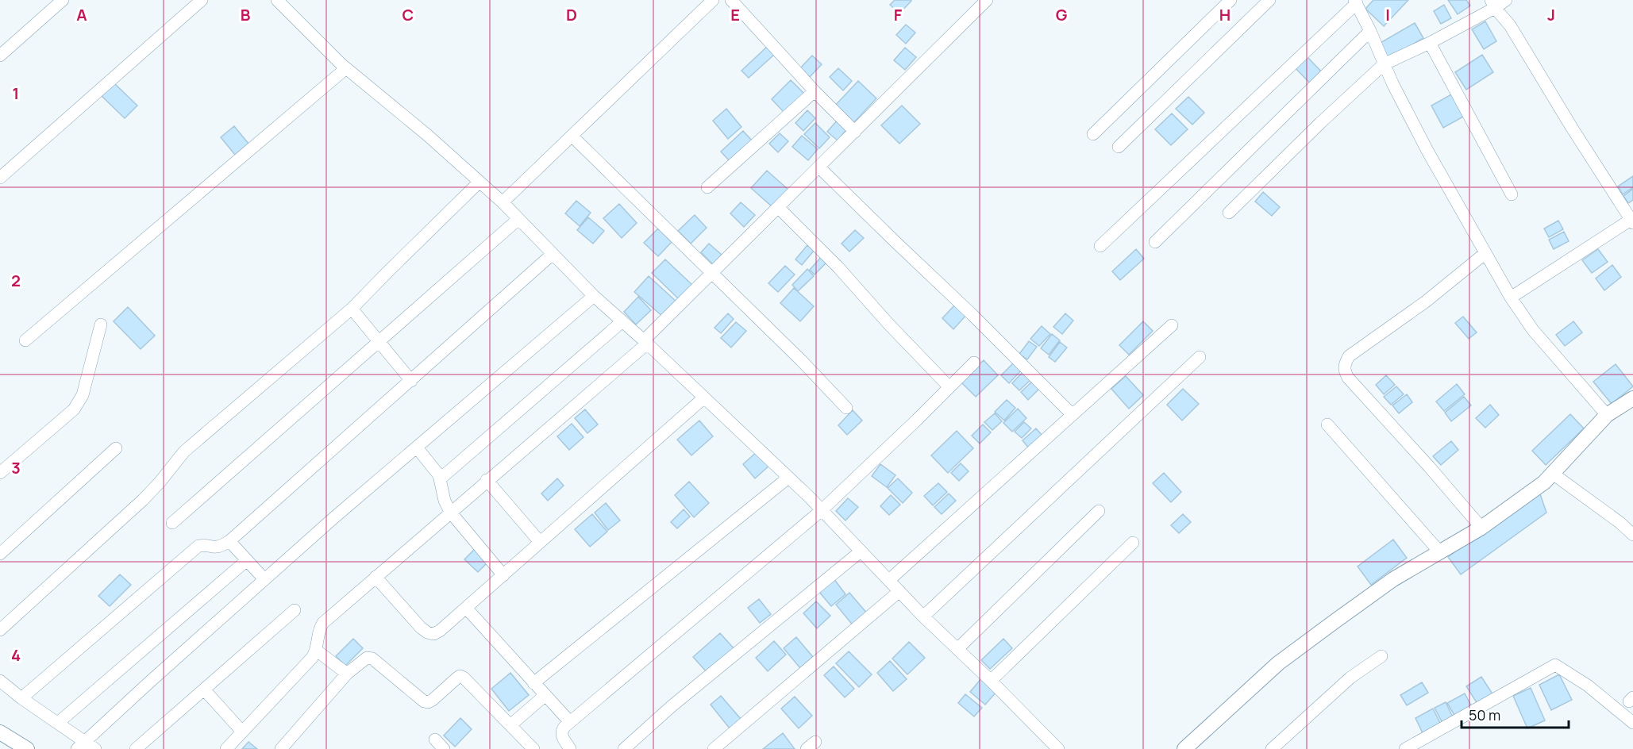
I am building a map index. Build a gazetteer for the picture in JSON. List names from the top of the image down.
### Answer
{
  "scale_bar": "50 m",
  "grid": {
    "columns": [
      "A",
      "B",
      "C",
      "D",
      "E",
      "F",
      "G",
      "H",
      "I",
      "J"
    ],
    "rows": [
      "1",
      "2",
      "3",
      "4"
    ]
  }
}
